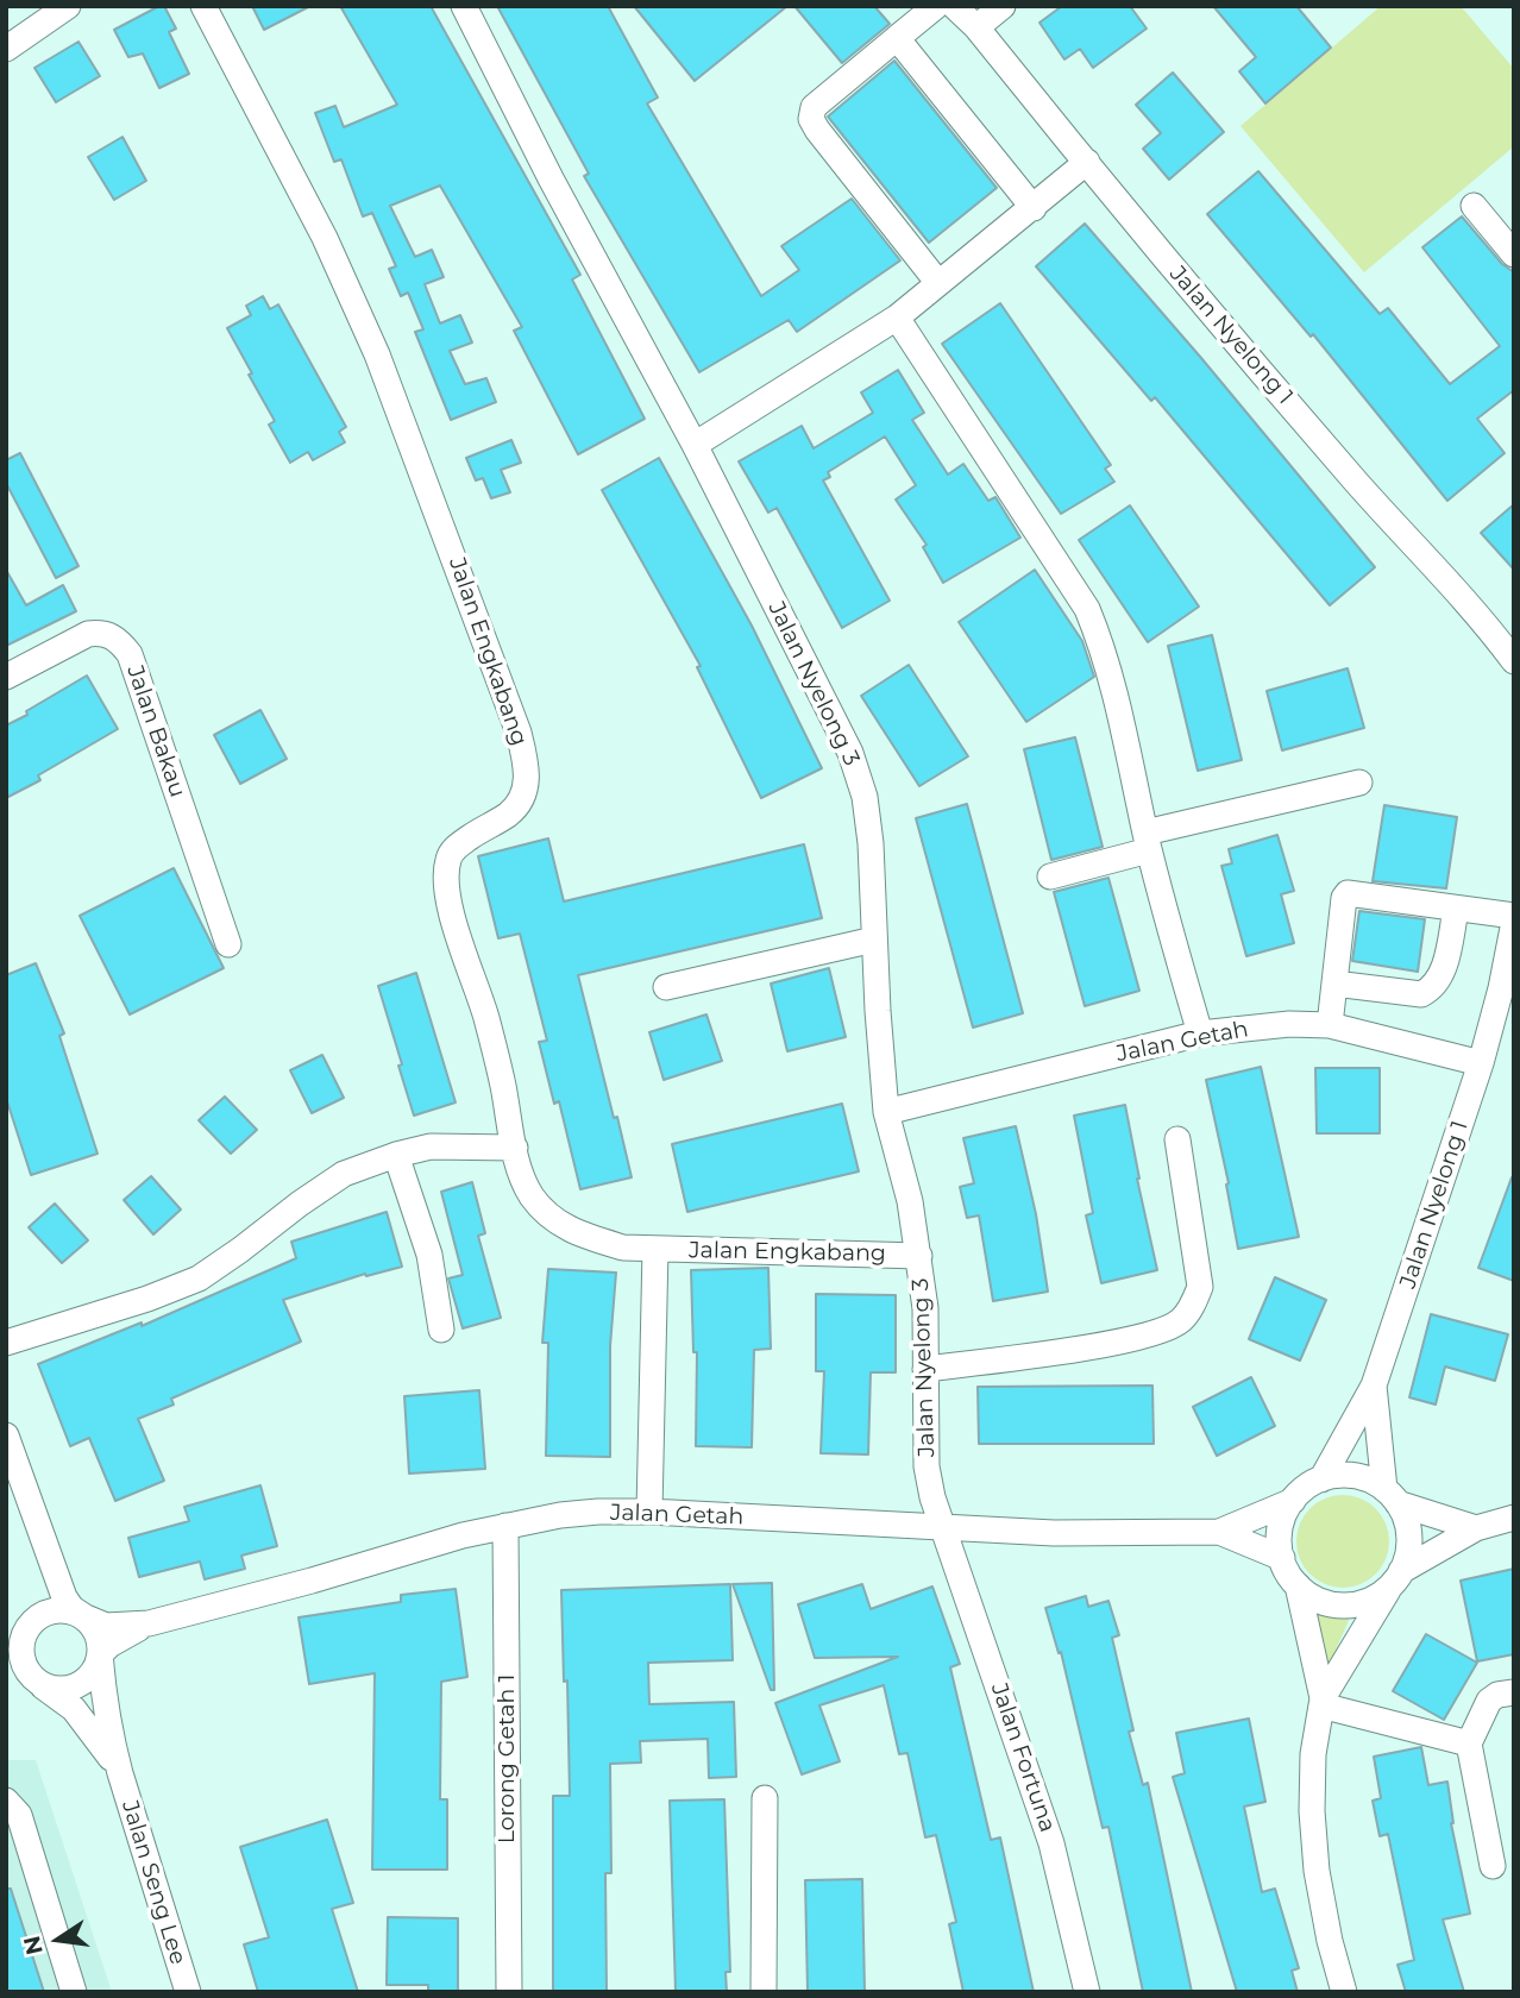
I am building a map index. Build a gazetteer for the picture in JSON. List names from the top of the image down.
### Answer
{
  "streets": {
    "street": [
      "Jalan Nyelong 1",
      "Jalan Engkabang",
      "Jalan Nyelong 3",
      "Jalan Bakau",
      "Jalan Getah",
      "Jalan Fortuna",
      "Lorong Getah 1",
      "Jalan Seng Lee"
    ]
  },
  "crossings": [
    ["Jalan Nyelong 1", "Jalan Getah"],
    ["Jalan Engkabang", "Jalan Nyelong 3"],
    ["Jalan Nyelong 3", "Jalan Getah"],
    ["Jalan Nyelong 3", "Jalan Fortuna"],
    ["Jalan Getah", "Jalan Fortuna"],
    ["Jalan Getah", "Lorong Getah 1"],
    ["Jalan Getah", "Jalan Seng Lee"]
  ],
  "north": "left"
}
